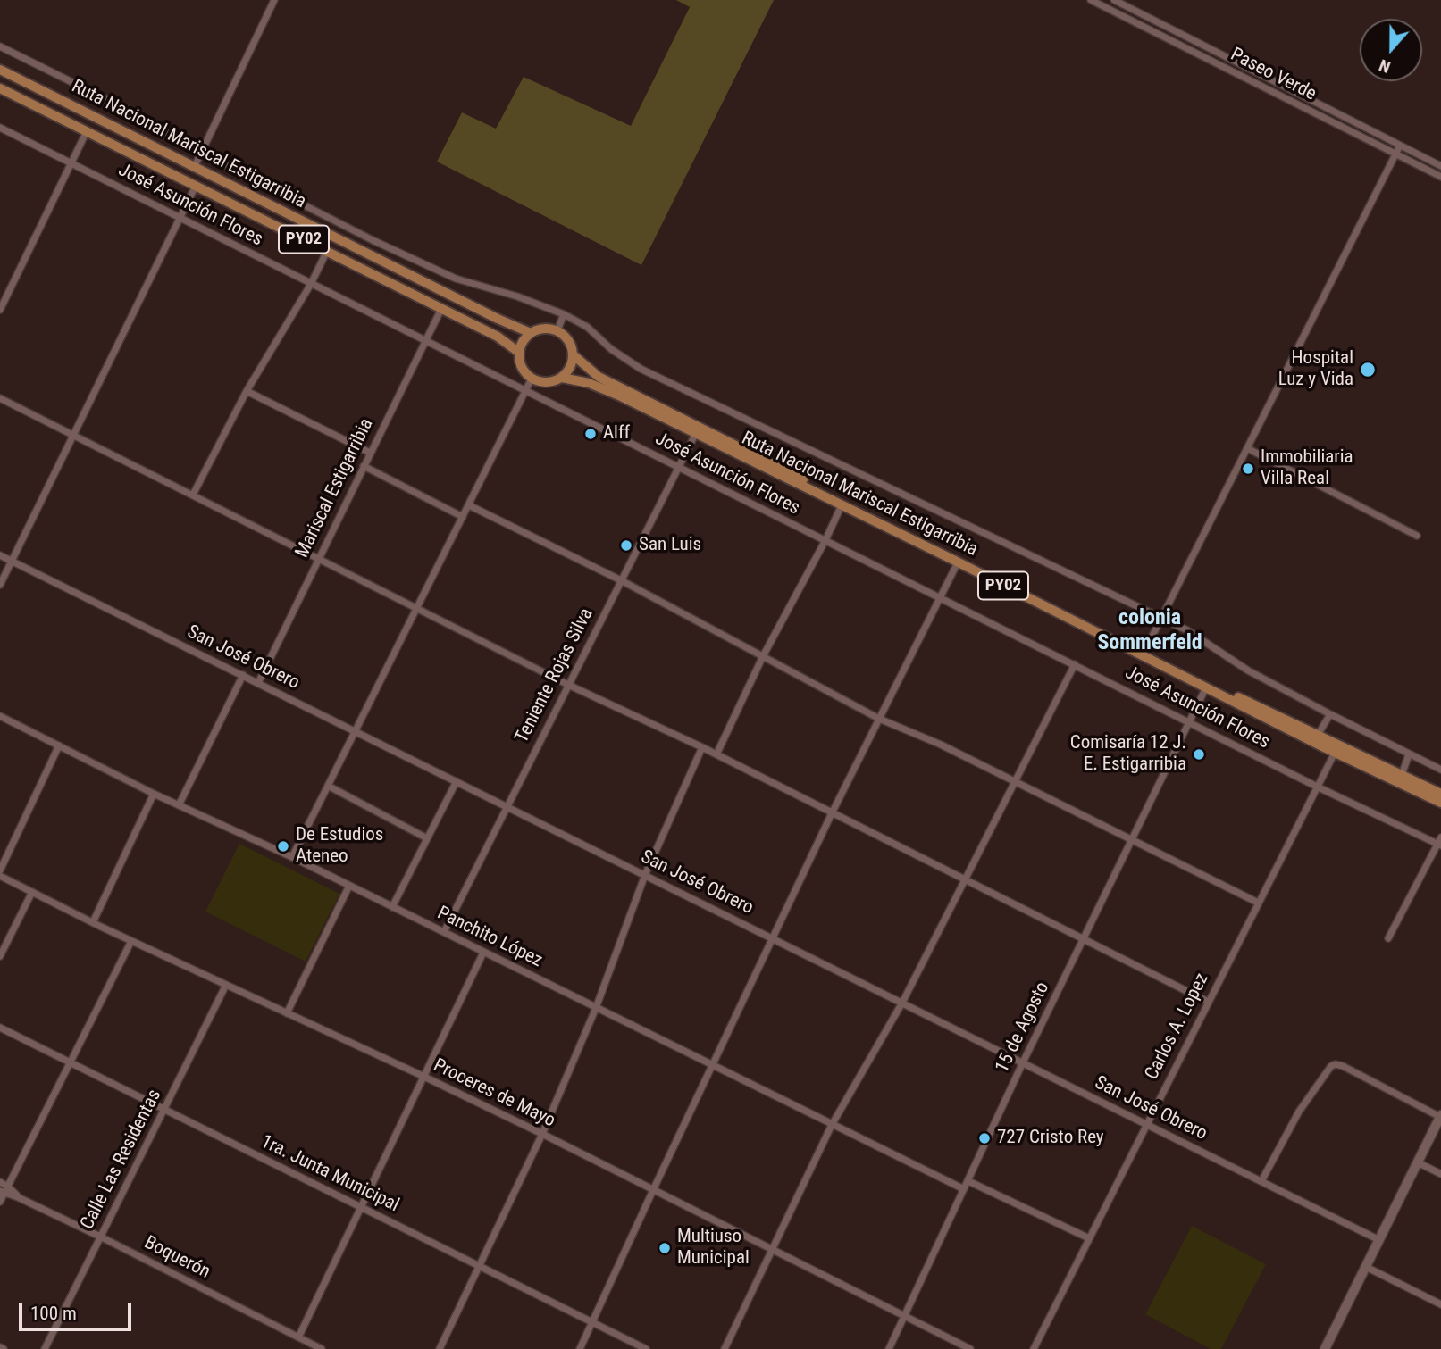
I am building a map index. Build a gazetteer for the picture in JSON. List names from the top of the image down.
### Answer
{
  "streets": {
    "highway": ["Ruta Nacional Mariscal Estigarribia", "PY02"],
    "street": [
      "Paseo Verde",
      "José Asunción Flores",
      "Mariscal Estigarribia",
      "San José Obrero",
      "Teniente Rojas Silva",
      "Panchito López",
      "Carlos A. Lopez",
      "15 de Agosto",
      "Proceres de Mayo",
      "Calle Las Residentas",
      "1ra. Junta Municipal",
      "Boquerón"
    ]
  },
  "crossings": [
    ["Ruta Nacional Mariscal Estigarribia", "PY02"],
    ["Ruta Nacional Mariscal Estigarribia", "Mariscal Estigarribia"],
    ["Ruta Nacional Mariscal Estigarribia", "Teniente Rojas Silva"],
    ["Ruta Nacional Mariscal Estigarribia", "Carlos A. Lopez"],
    ["Ruta Nacional Mariscal Estigarribia", "15 de Agosto"],
    ["José Asunción Flores", "Mariscal Estigarribia"],
    ["José Asunción Flores", "Teniente Rojas Silva"],
    ["José Asunción Flores", "Carlos A. Lopez"],
    ["José Asunción Flores", "15 de Agosto"],
    ["Mariscal Estigarribia", "San José Obrero"],
    ["San José Obrero", "Teniente Rojas Silva"],
    ["San José Obrero", "Carlos A. Lopez"],
    ["San José Obrero", "15 de Agosto"],
    ["Teniente Rojas Silva", "Panchito López"],
    ["Panchito López", "15 de Agosto"],
    ["15 de Agosto", "Proceres de Mayo"],
    ["Proceres de Mayo", "Calle Las Residentas"],
    ["Calle Las Residentas", "1ra. Junta Municipal"],
    ["Calle Las Residentas", "Boquerón"]
  ],
  "districts": ["colonia Sommerfeld"],
  "places": [
    "Hospital Luz y Vida",
    "Alff",
    "Immobiliaria Villa Real",
    "San Luis",
    "Comisaría 12 J. E. Estigarribia",
    "De Estudios Ateneo",
    "727 Cristo Rey",
    "Multiuso Municipal"
  ],
  "scale_bar": "100 m",
  "north": "bottom"
}
